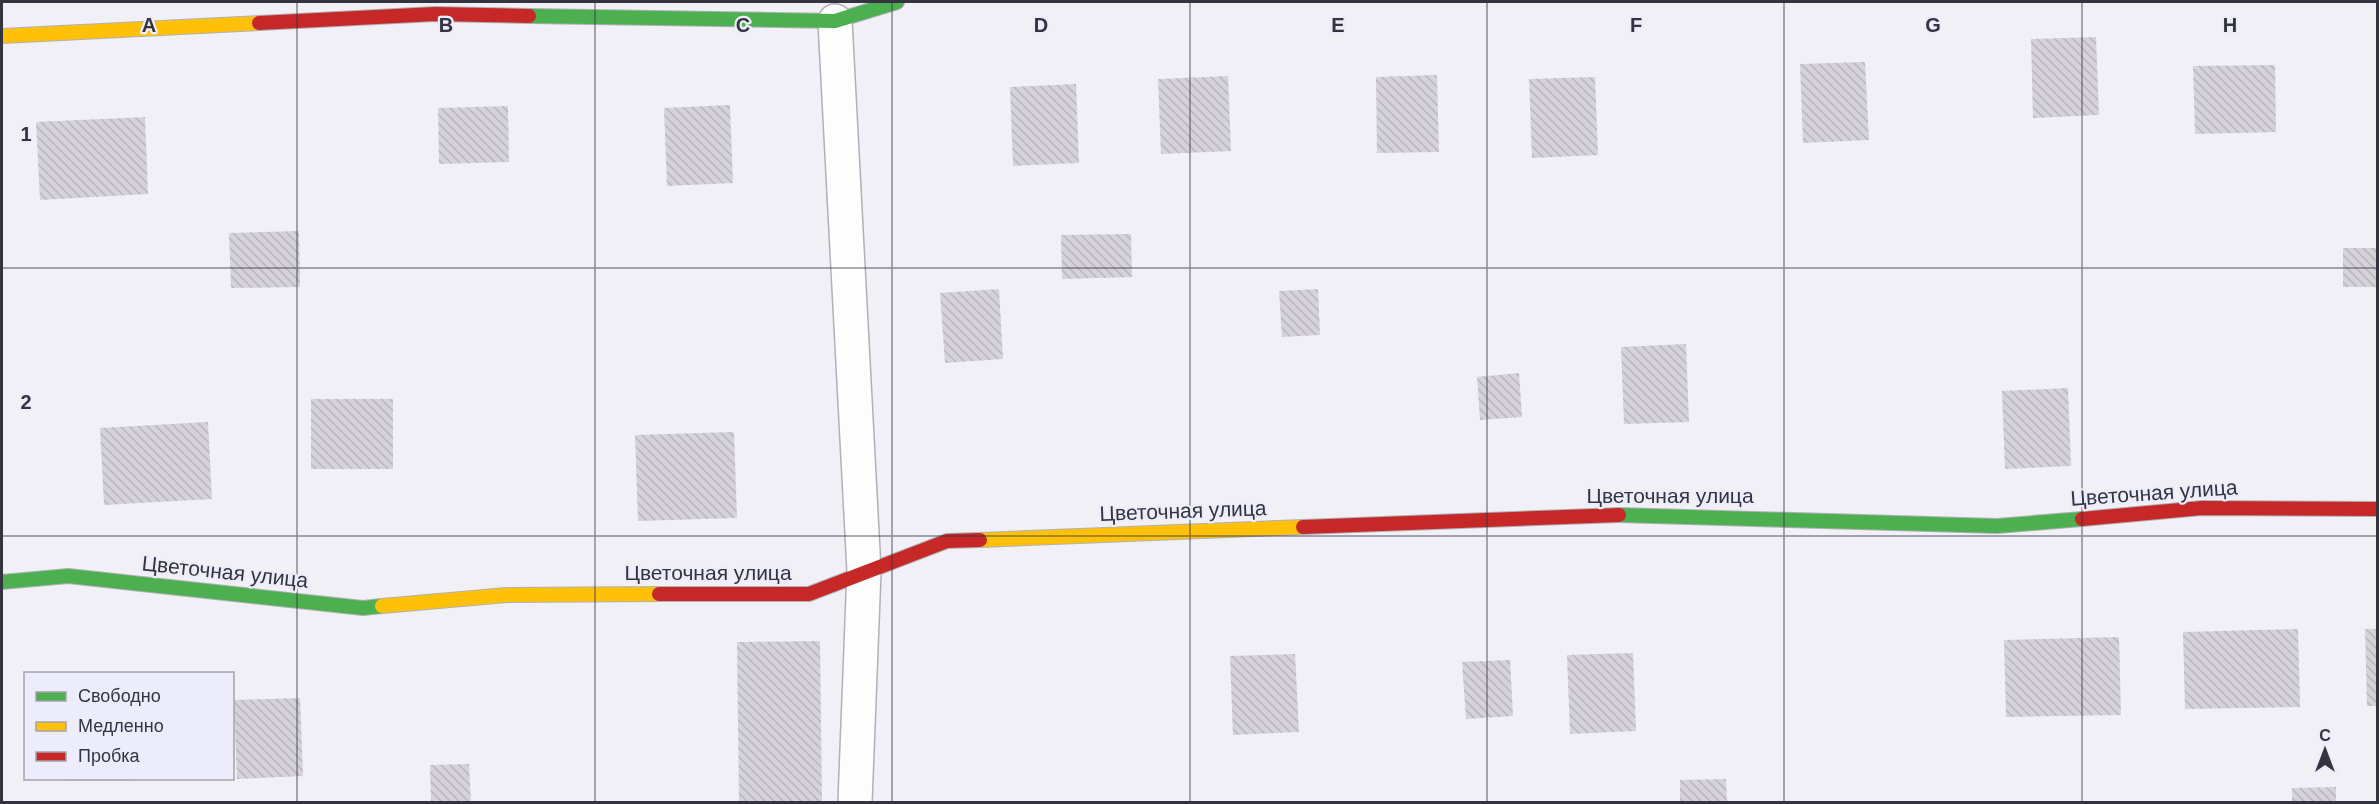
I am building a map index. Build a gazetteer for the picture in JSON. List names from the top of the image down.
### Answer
{
  "streets": {
    "street": ["Цветочная улица"]
  },
  "legend": ["Свободно", "Медленно", "Пробка"],
  "north": "top",
  "grid": {
    "columns": [
      "A",
      "B",
      "C",
      "D",
      "E",
      "F",
      "G",
      "H"
    ],
    "rows": ["1", "2"]
  }
}
